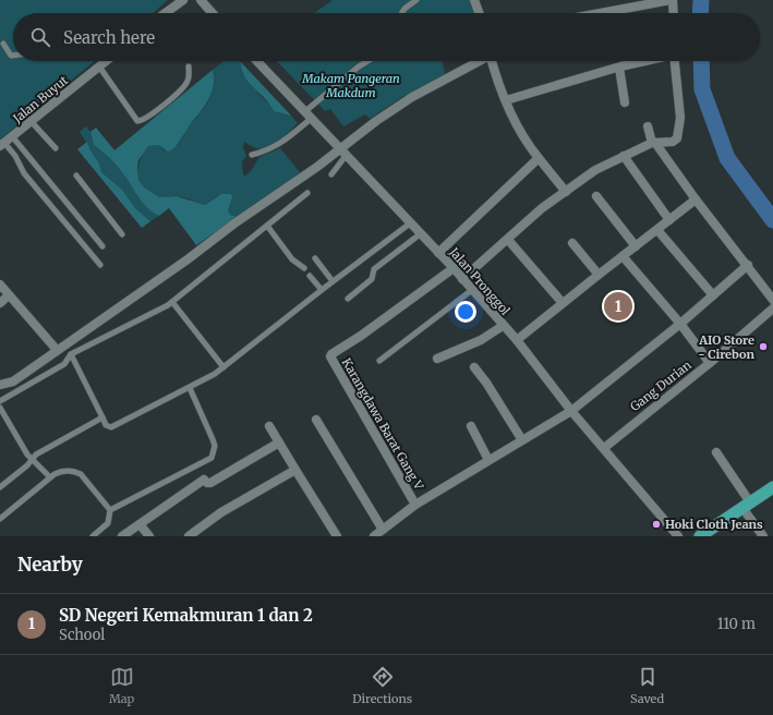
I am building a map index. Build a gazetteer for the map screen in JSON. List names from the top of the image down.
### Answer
{
  "streets": {
    "street": [
      "Jalan Buyut",
      "Jalan Pronggol",
      "Gang Durian",
      "Karangdawa Barat Gang V"
    ]
  },
  "crossings": [
    ["Jalan Pronggol", "Gang Durian"],
    ["Jalan Pronggol", "Karangdawa Barat Gang V"]
  ],
  "parks": ["Makam Pangeran Makdum"],
  "places": ["AIO Store - Cirebon", "Hoki Cloth Jeans"],
  "page": {
    "search": "Search here",
    "pins": "1",
    "heading": "Nearby",
    "list": [
      {
        "mark": "1",
        "name": "SD Negeri Kemakmuran 1 dan 2",
        "note": "School",
        "value": "110 m"
      }
    ],
    "nav": ["Map", "Directions", "Saved"]
  }
}
